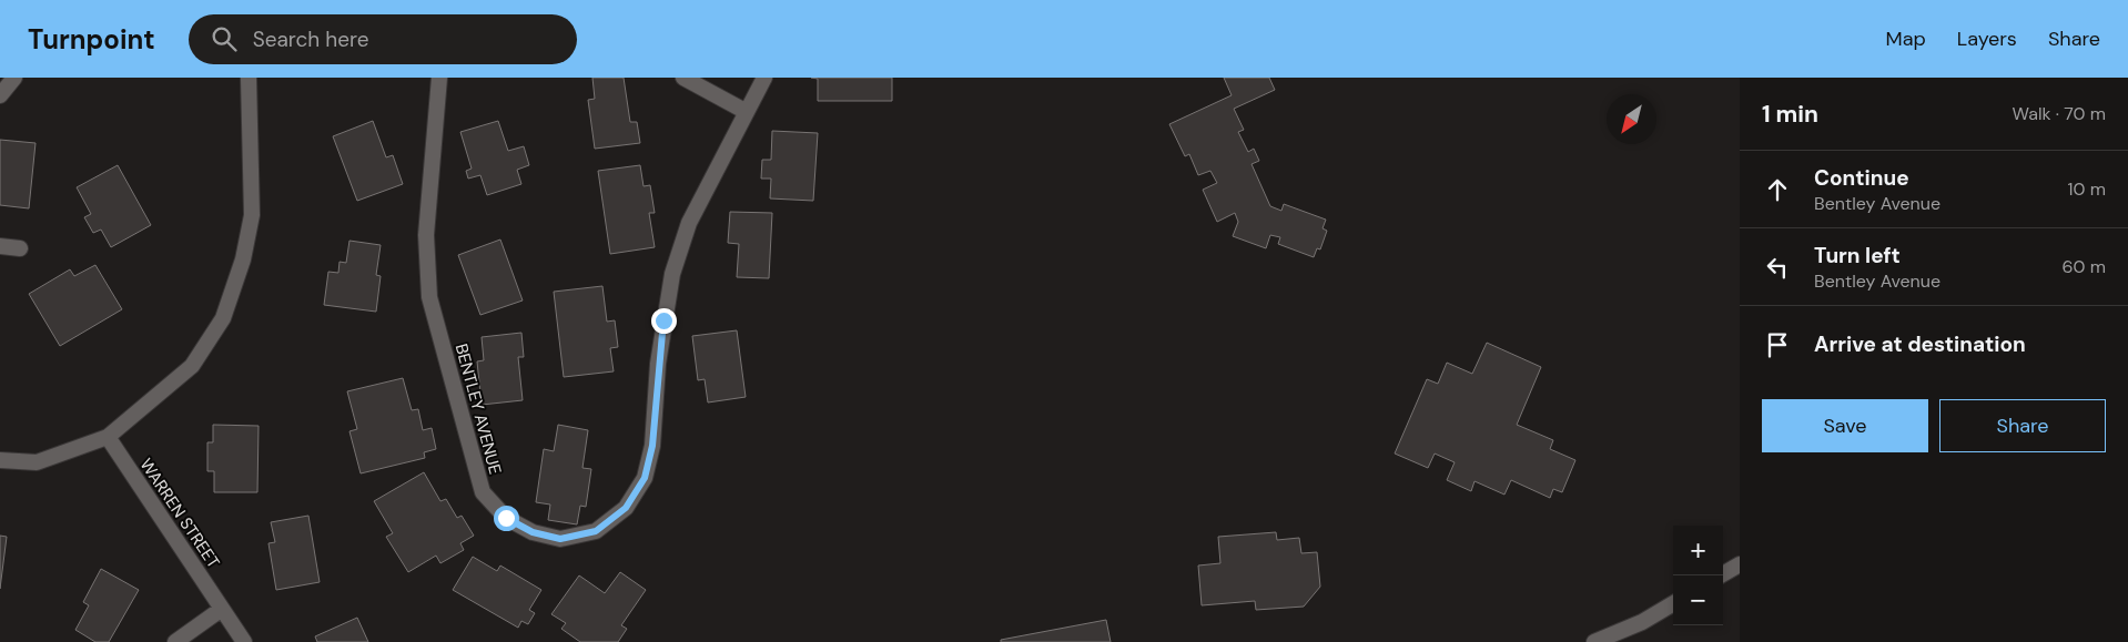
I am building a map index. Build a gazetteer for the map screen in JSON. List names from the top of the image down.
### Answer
{
  "streets": {
    "street": ["BENTLEY AVENUE", "WARREN STREET"]
  },
  "north": "bottom left",
  "page": {
    "header": "Turnpoint",
    "search": "Search here",
    "nav": ["Map", "Layers", "Share"],
    "heading": ["1 min", "Walk · 70 m"],
    "list": [
      ["Continue", "Bentley Avenue", "10 m"],
      ["Turn left", "Bentley Avenue", "60 m"],
      "Arrive at destination"
    ],
    "buttons": ["Save", "Share"],
    "map_buttons": ["+", "−"]
  }
}
